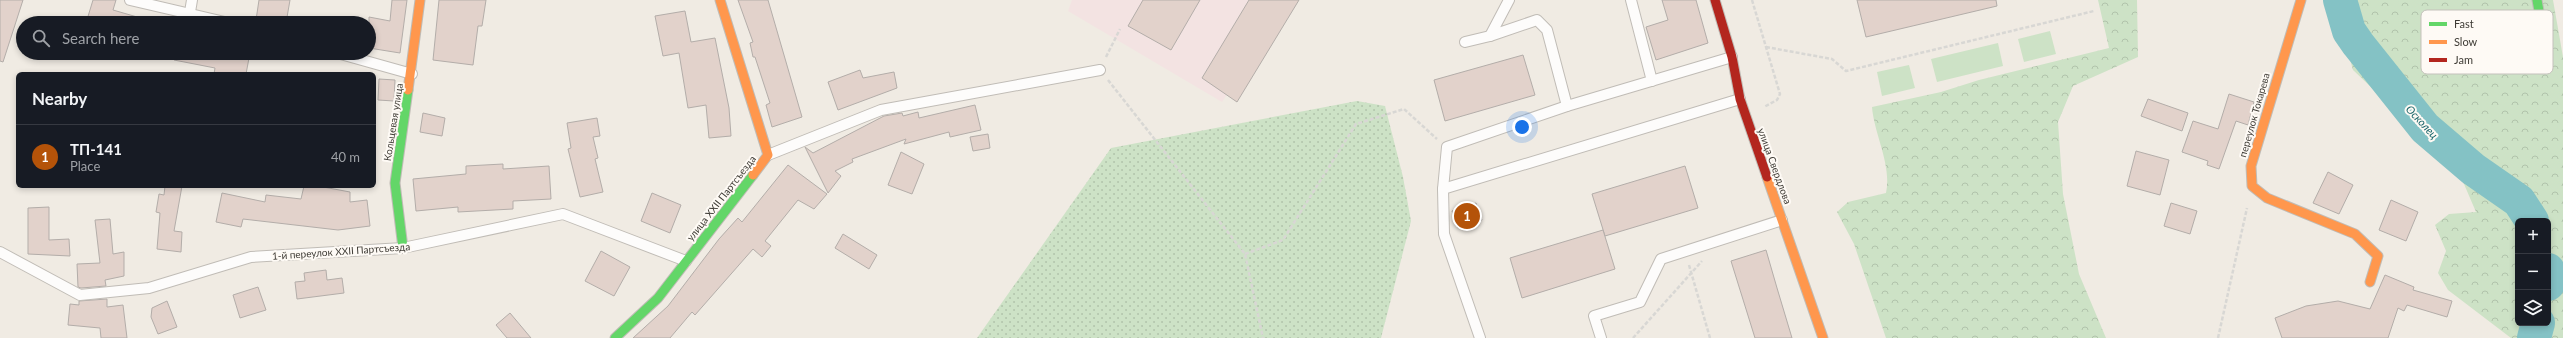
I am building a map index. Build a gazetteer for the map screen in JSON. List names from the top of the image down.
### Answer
{
  "streets": {
    "street": [
      "переулок Токарева",
      "Кольцевая улица",
      "улица Свердлова",
      "улица XXII Партсъезда"
    ],
    "lane": ["1-й переулок XXII Партсъезда"]
  },
  "crossings": [
    ["Кольцевая улица", "1-й переулок XXII Партсъезда"],
    ["улица XXII Партсъезда", "1-й переулок XXII Партсъезда"]
  ],
  "water": ["Осколец"],
  "legend": ["Fast", "Slow", "Jam"],
  "page": {
    "search": "Search here",
    "heading": "Nearby",
    "list": [
      {
        "mark": "1",
        "name": "ТП-141",
        "note": "Place",
        "value": "40 m"
      }
    ],
    "pins": "1",
    "map_buttons": ["+", "−"]
  }
}
